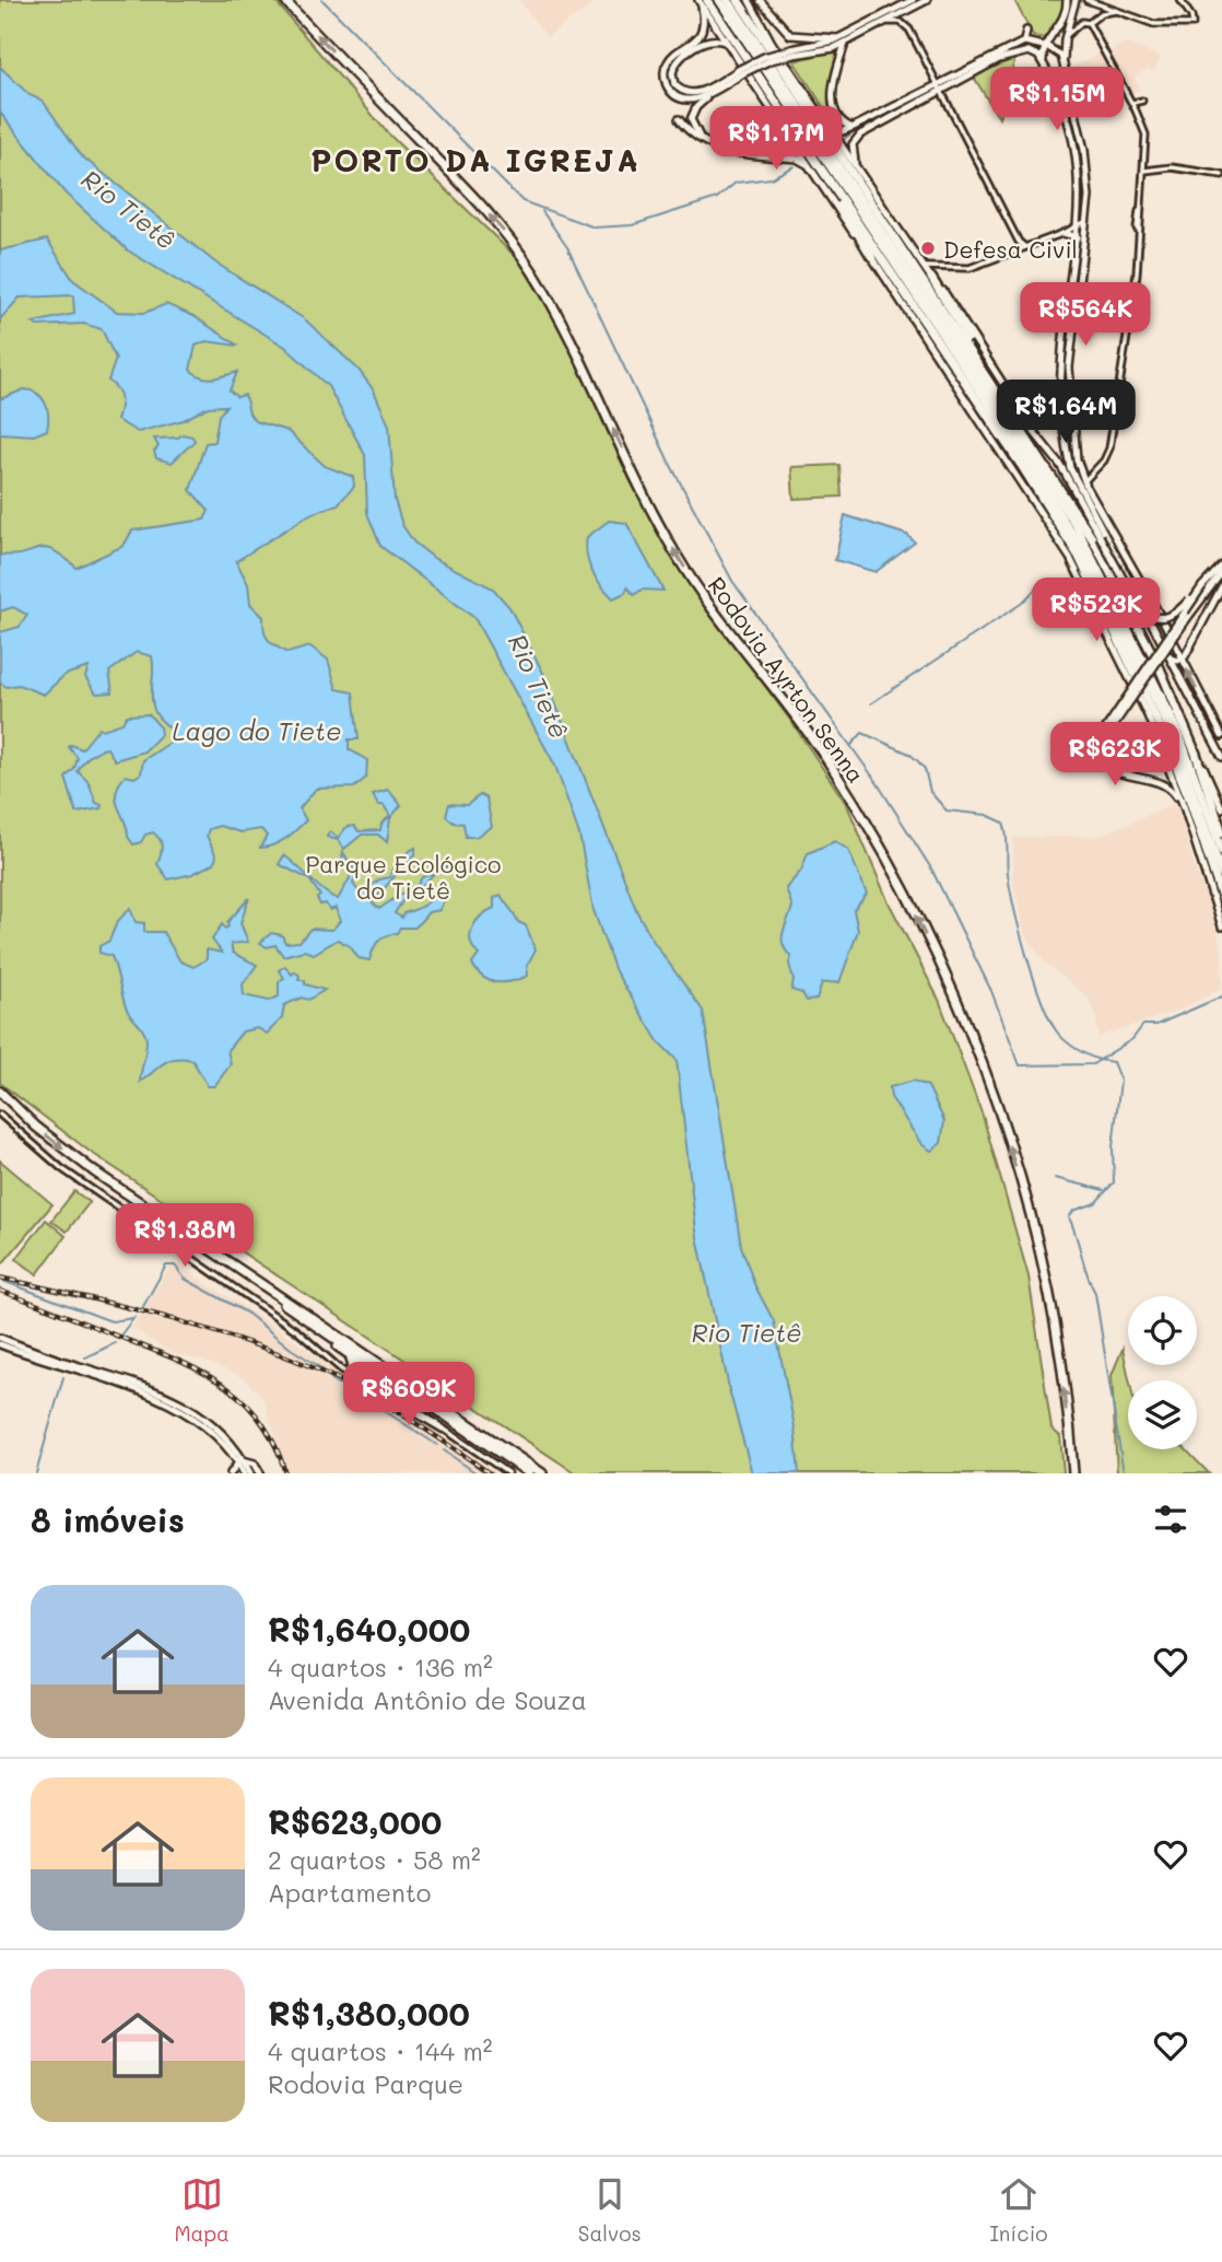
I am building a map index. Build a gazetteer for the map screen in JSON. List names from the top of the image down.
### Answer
{
  "streets": {
    "highway": ["Rodovia Ayrton Senna"]
  },
  "one_way": ["Rodovia Ayrton Senna"],
  "districts": ["PORTO DA IGREJA"],
  "water": ["Rio Tietê", "Lago do Tiete"],
  "parks": ["Parque Ecológico do Tietê"],
  "places": ["Defesa Civil"],
  "page": {
    "price": [
      "R$1.15M",
      "R$1.17M",
      "R$564K",
      "R$1.64M",
      "R$523K",
      "R$623K",
      "R$1.38M",
      "R$609K"
    ],
    "heading": "8 imóveis",
    "list": [
      {
        "name": "R$1,640,000",
        "note": "4 quartos · 136 m² · Avenida Antônio de Souza"
      },
      {
        "name": "R$623,000",
        "note": "2 quartos · 58 m² · Apartamento"
      },
      {
        "name": "R$1,380,000",
        "note": "4 quartos · 144 m² · Rodovia Parque"
      }
    ],
    "tabs": ["Mapa", "Salvos", "Início"]
  }
}
